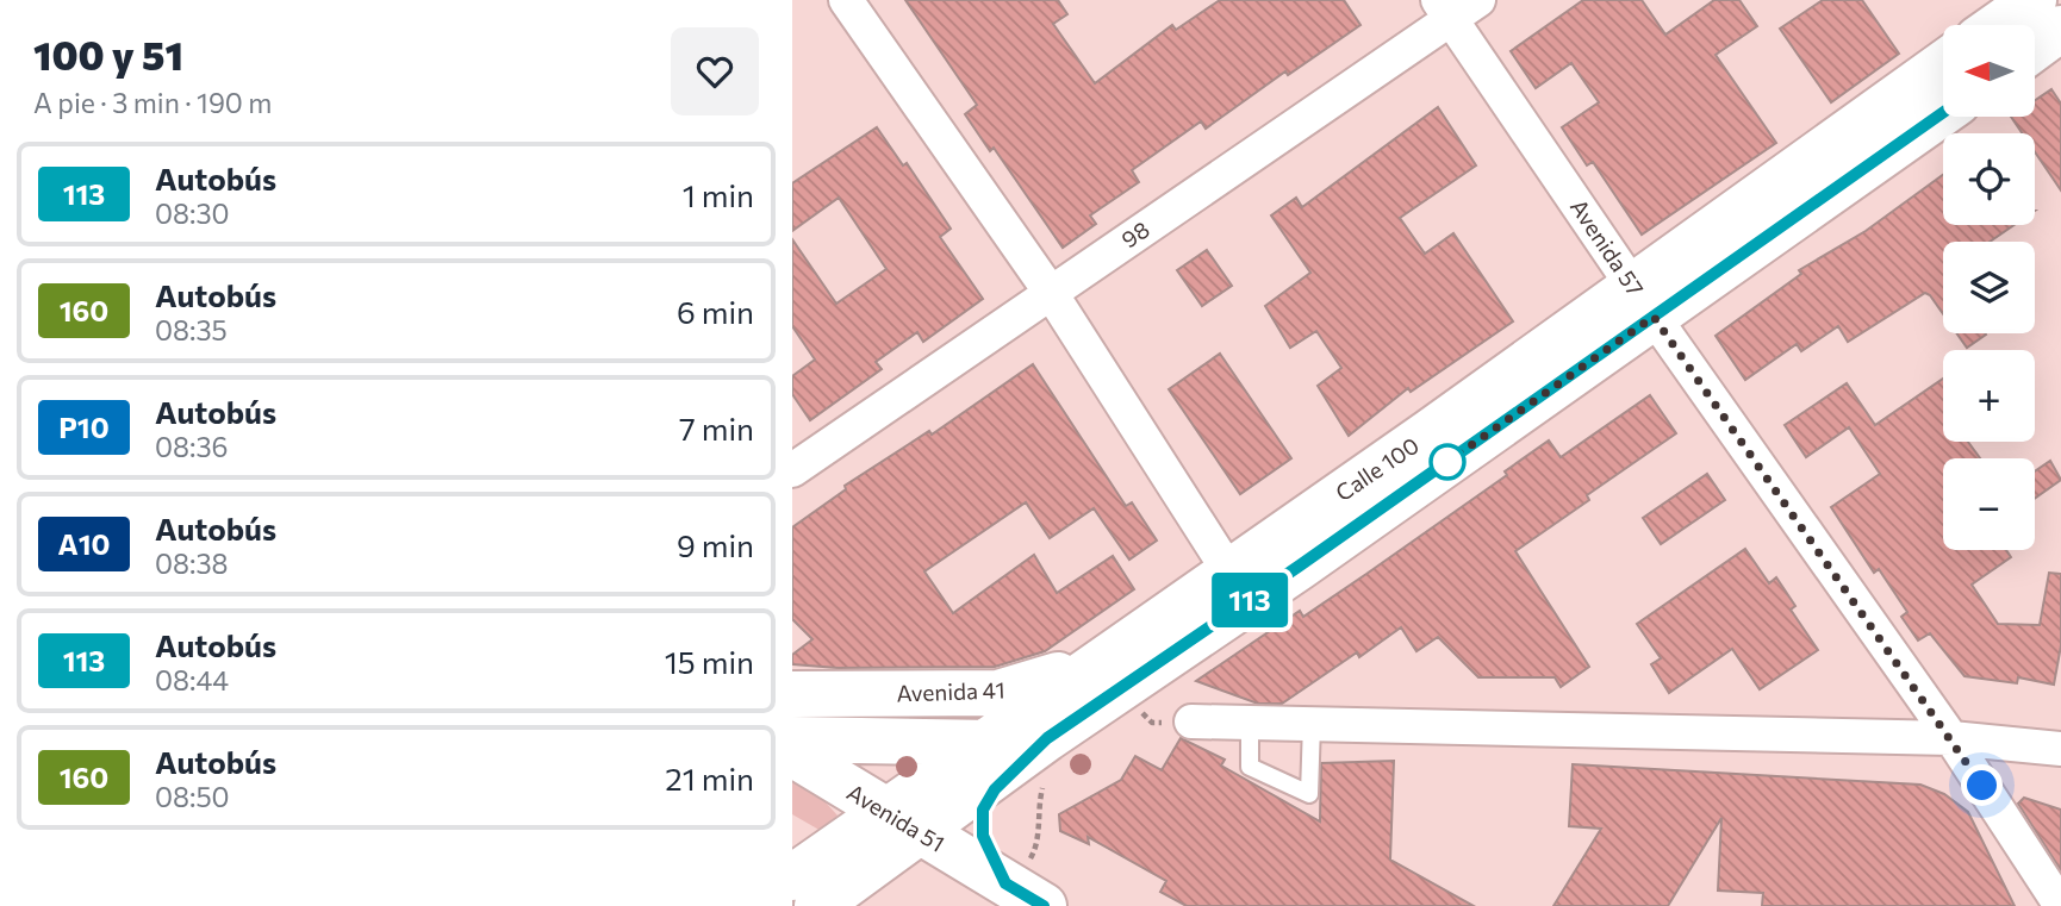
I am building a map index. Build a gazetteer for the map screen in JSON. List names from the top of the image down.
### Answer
{
  "streets": {
    "main road": ["Calle 100", "Avenida 41", "Avenida 51"],
    "street": ["98", "Avenida 57"]
  },
  "crossings": [
    ["98", "Avenida 57"],
    ["Avenida 57", "Calle 100"],
    ["Calle 100", "Avenida 41"],
    ["Calle 100", "Avenida 51"]
  ],
  "lines": ["bus line 113"],
  "north": "left",
  "page": {
    "heading": ["100 y 51", "A pie · 3 min · 190 m"],
    "on_map": "113",
    "map_buttons": ["+", "−"],
    "list": [
      {
        "mark": "113",
        "name": "Autobús",
        "note": "08:30",
        "value": "1 min"
      },
      {
        "mark": "160",
        "name": "Autobús",
        "note": "08:35",
        "value": "6 min"
      },
      {
        "mark": "P10",
        "name": "Autobús",
        "note": "08:36",
        "value": "7 min"
      },
      {
        "mark": "A10",
        "name": "Autobús",
        "note": "08:38",
        "value": "9 min"
      },
      {
        "mark": "113",
        "name": "Autobús",
        "note": "08:44",
        "value": "15 min"
      },
      {
        "mark": "160",
        "name": "Autobús",
        "note": "08:50",
        "value": "21 min"
      }
    ]
  }
}
